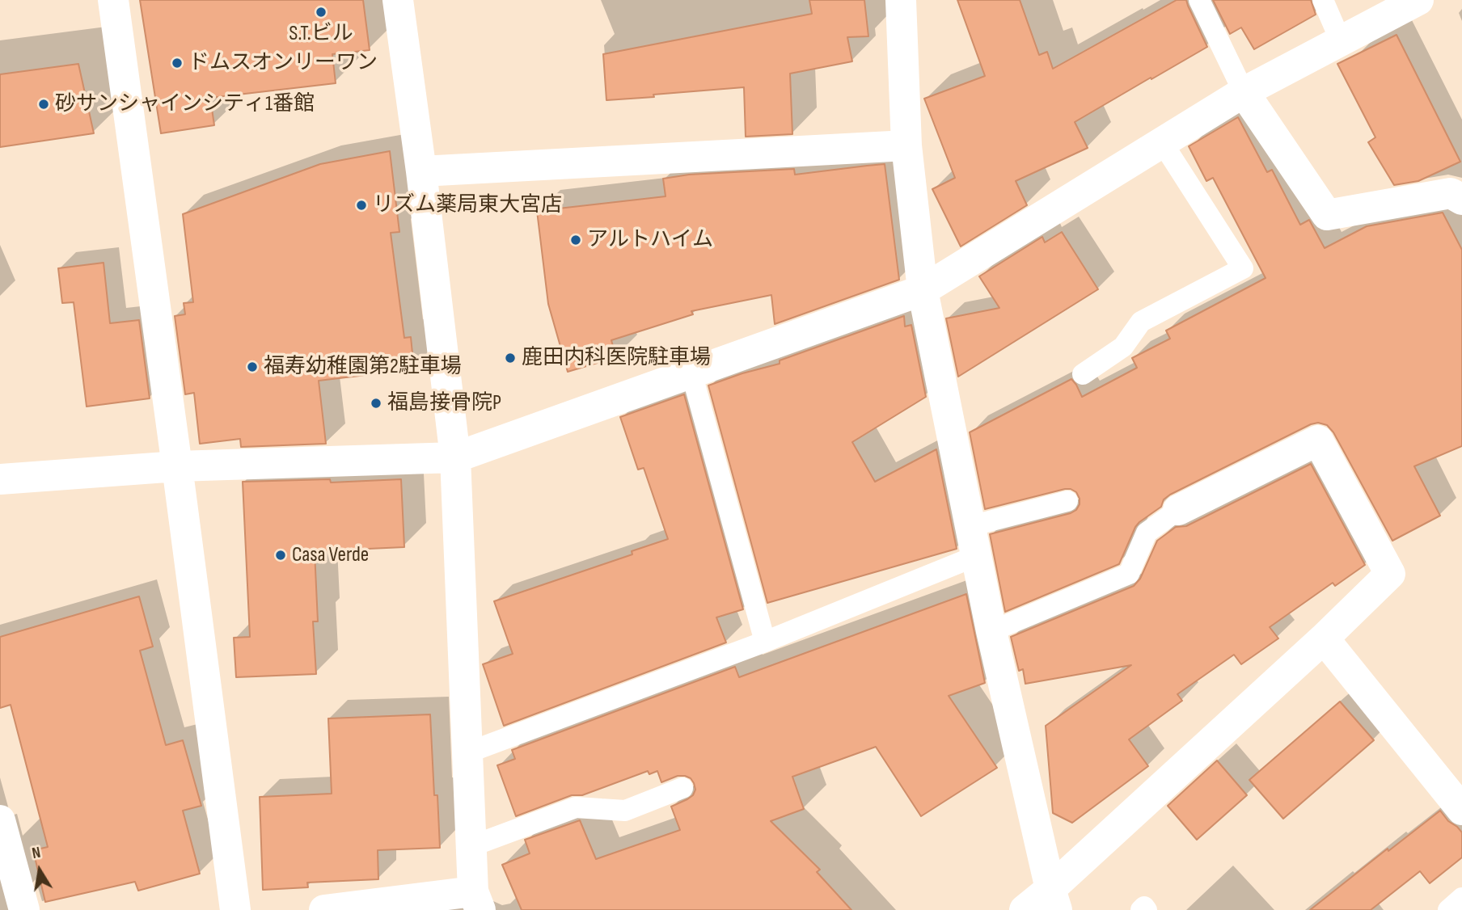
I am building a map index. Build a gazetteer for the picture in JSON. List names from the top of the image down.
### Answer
{
  "places": [
    "S.T.ビル",
    "ドムスオンリーワン",
    "砂サンシャインシティ1番館",
    "リズム薬局東大宮店",
    "アルトハイム",
    "鹿田内科医院駐車場",
    "福寿幼稚園第2駐車場",
    "福島接骨院P",
    "Casa Verde"
  ],
  "north": "top"
}
